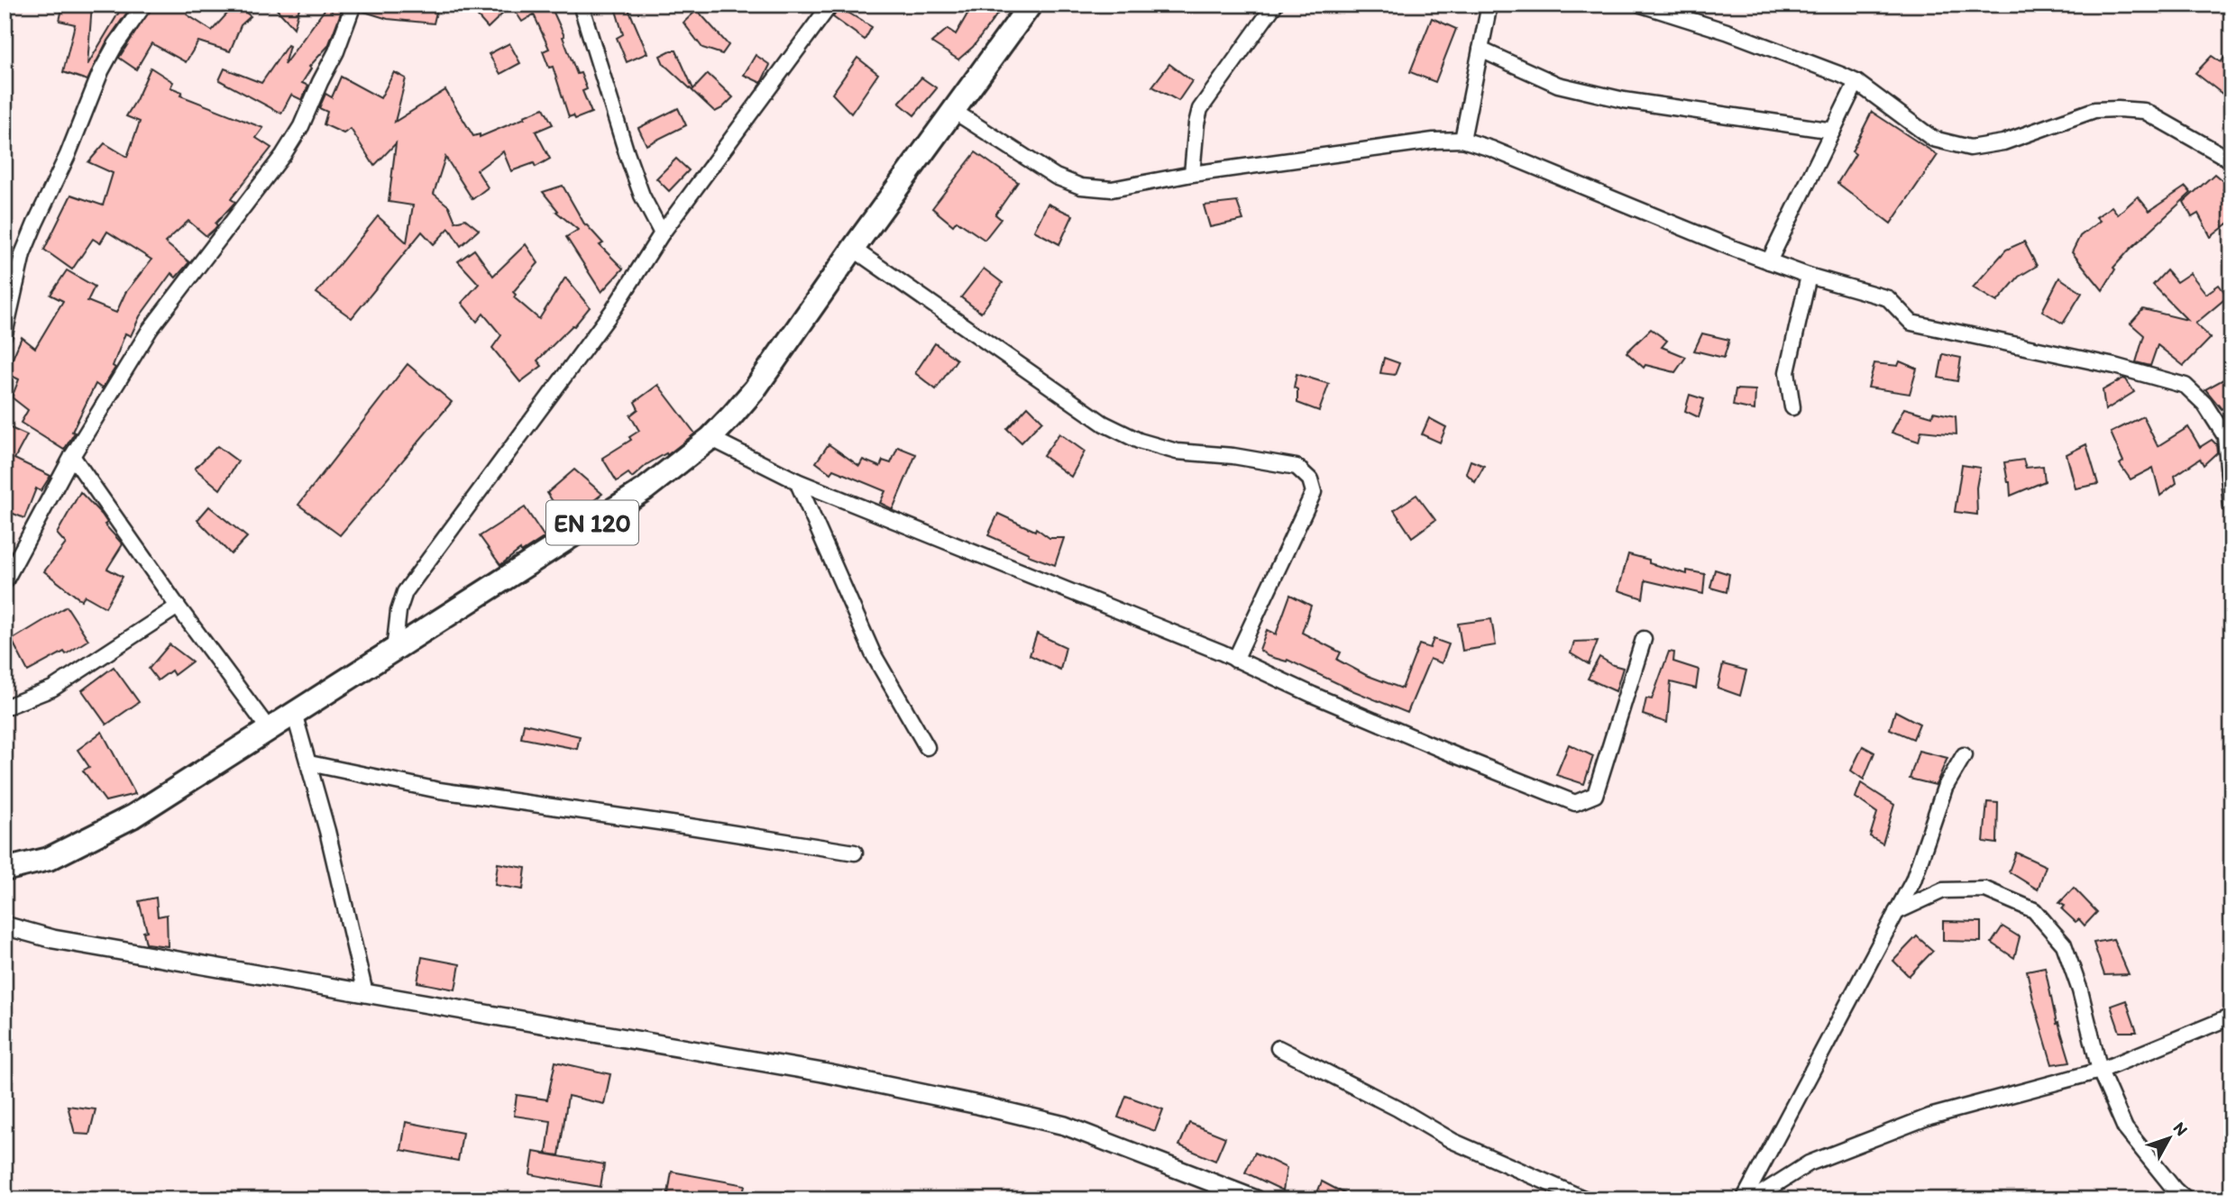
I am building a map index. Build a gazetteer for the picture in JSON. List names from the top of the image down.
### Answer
{
  "streets": {
    "main road": ["EN 120"]
  },
  "north": "top right"
}
